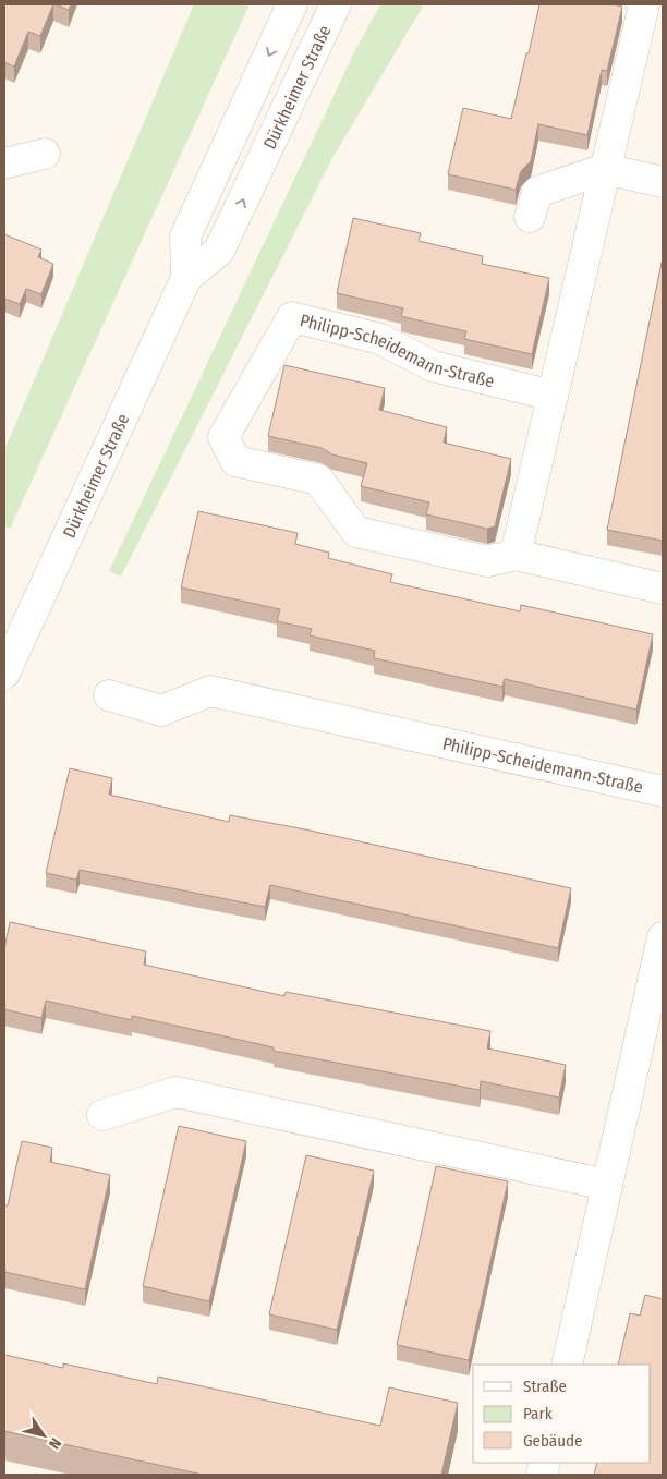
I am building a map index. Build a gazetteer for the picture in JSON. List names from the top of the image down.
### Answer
{
  "streets": {
    "street": ["Dürkheimer Straße", "Philipp-Scheidemann-Straße"]
  },
  "legend": ["Straße", "Park", "Gebäude"],
  "north": "bottom right"
}
